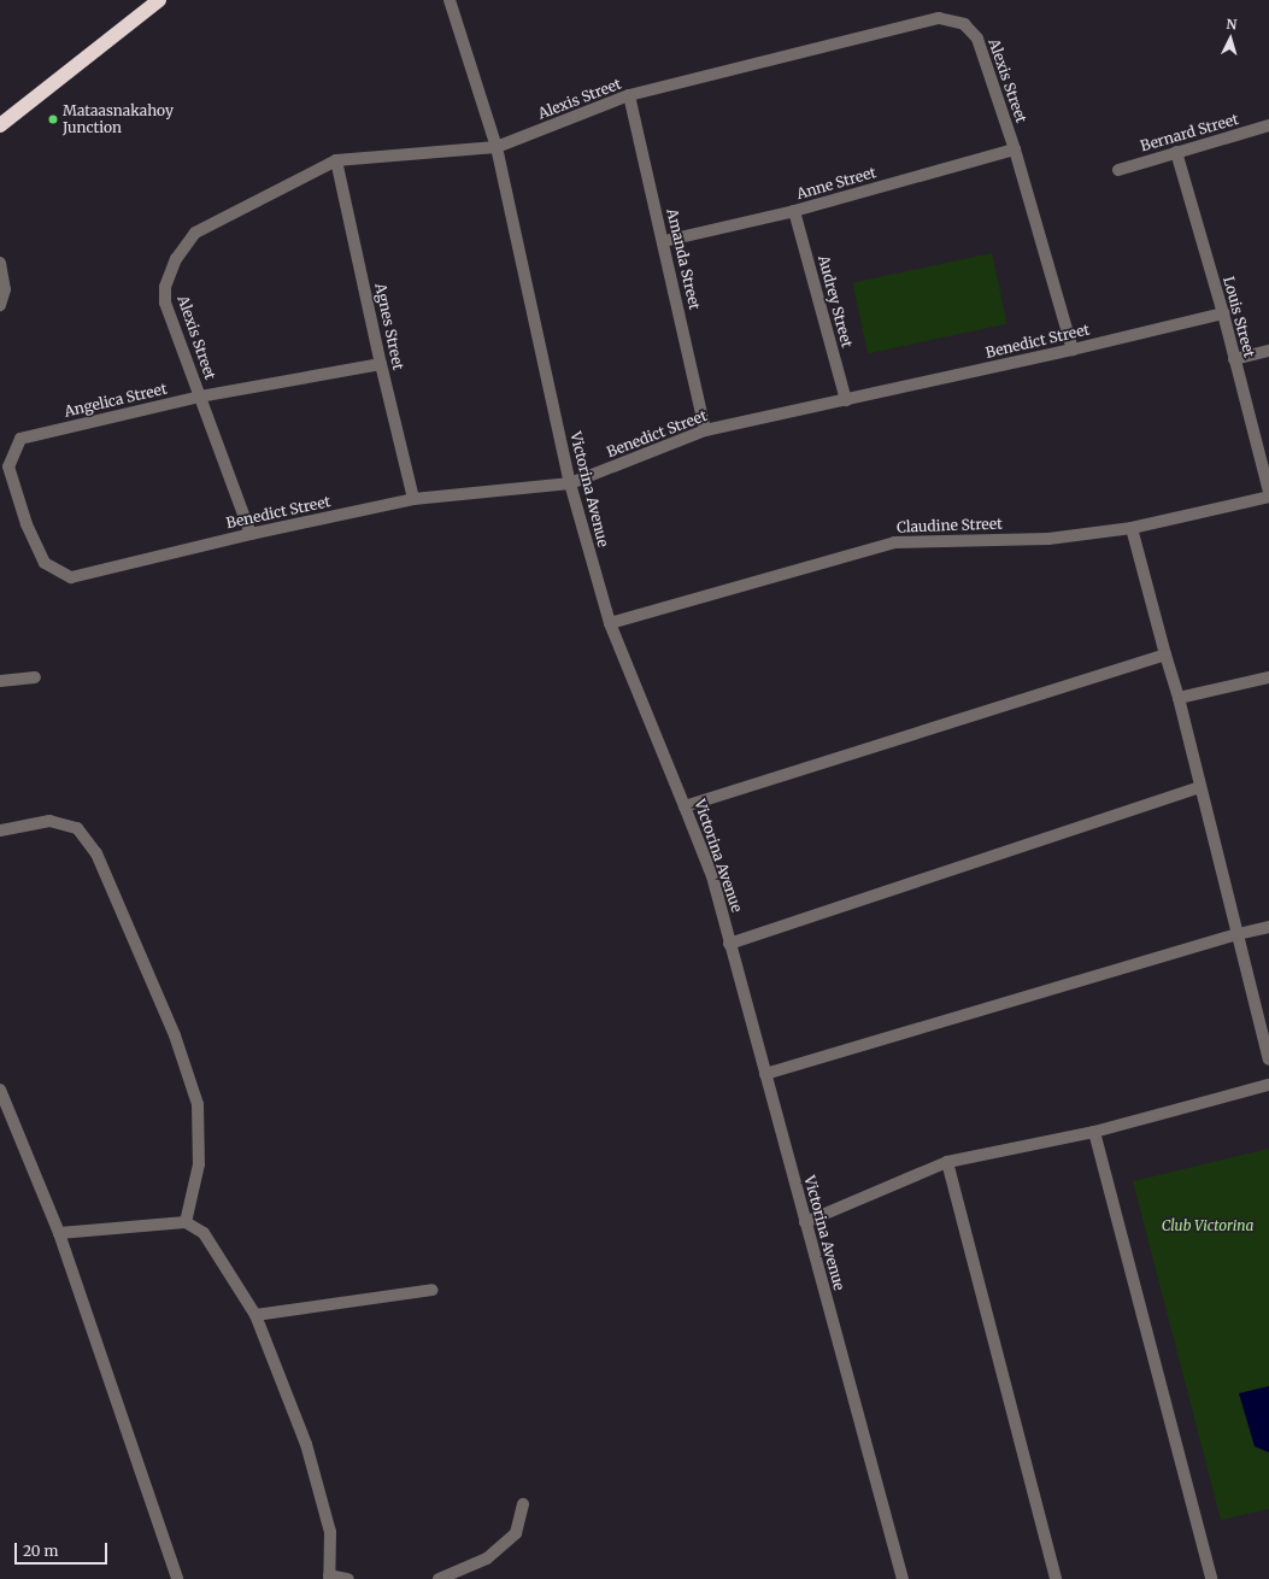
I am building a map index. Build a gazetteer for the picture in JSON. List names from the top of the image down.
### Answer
{
  "streets": {
    "street": [
      "Alexis Street",
      "Bernard Street",
      "Anne Street",
      "Amanda Street",
      "Audrey Street",
      "Louis Street",
      "Agnes Street",
      "Benedict Street",
      "Angelica Street",
      "Victorina Avenue",
      "Claudine Street"
    ]
  },
  "crossings": [
    ["Alexis Street", "Anne Street"],
    ["Alexis Street", "Amanda Street"],
    ["Alexis Street", "Agnes Street"],
    ["Alexis Street", "Benedict Street"],
    ["Alexis Street", "Angelica Street"],
    ["Alexis Street", "Victorina Avenue"],
    ["Bernard Street", "Louis Street"],
    ["Anne Street", "Amanda Street"],
    ["Anne Street", "Audrey Street"],
    ["Amanda Street", "Benedict Street"],
    ["Audrey Street", "Benedict Street"],
    ["Louis Street", "Benedict Street"],
    ["Agnes Street", "Benedict Street"],
    ["Agnes Street", "Angelica Street"],
    ["Benedict Street", "Angelica Street"],
    ["Benedict Street", "Victorina Avenue"],
    ["Victorina Avenue", "Claudine Street"]
  ],
  "parks": ["Club Victorina"],
  "places": ["Mataasnakahoy Junction"],
  "scale_bar": "20 m",
  "north": "top"
}
